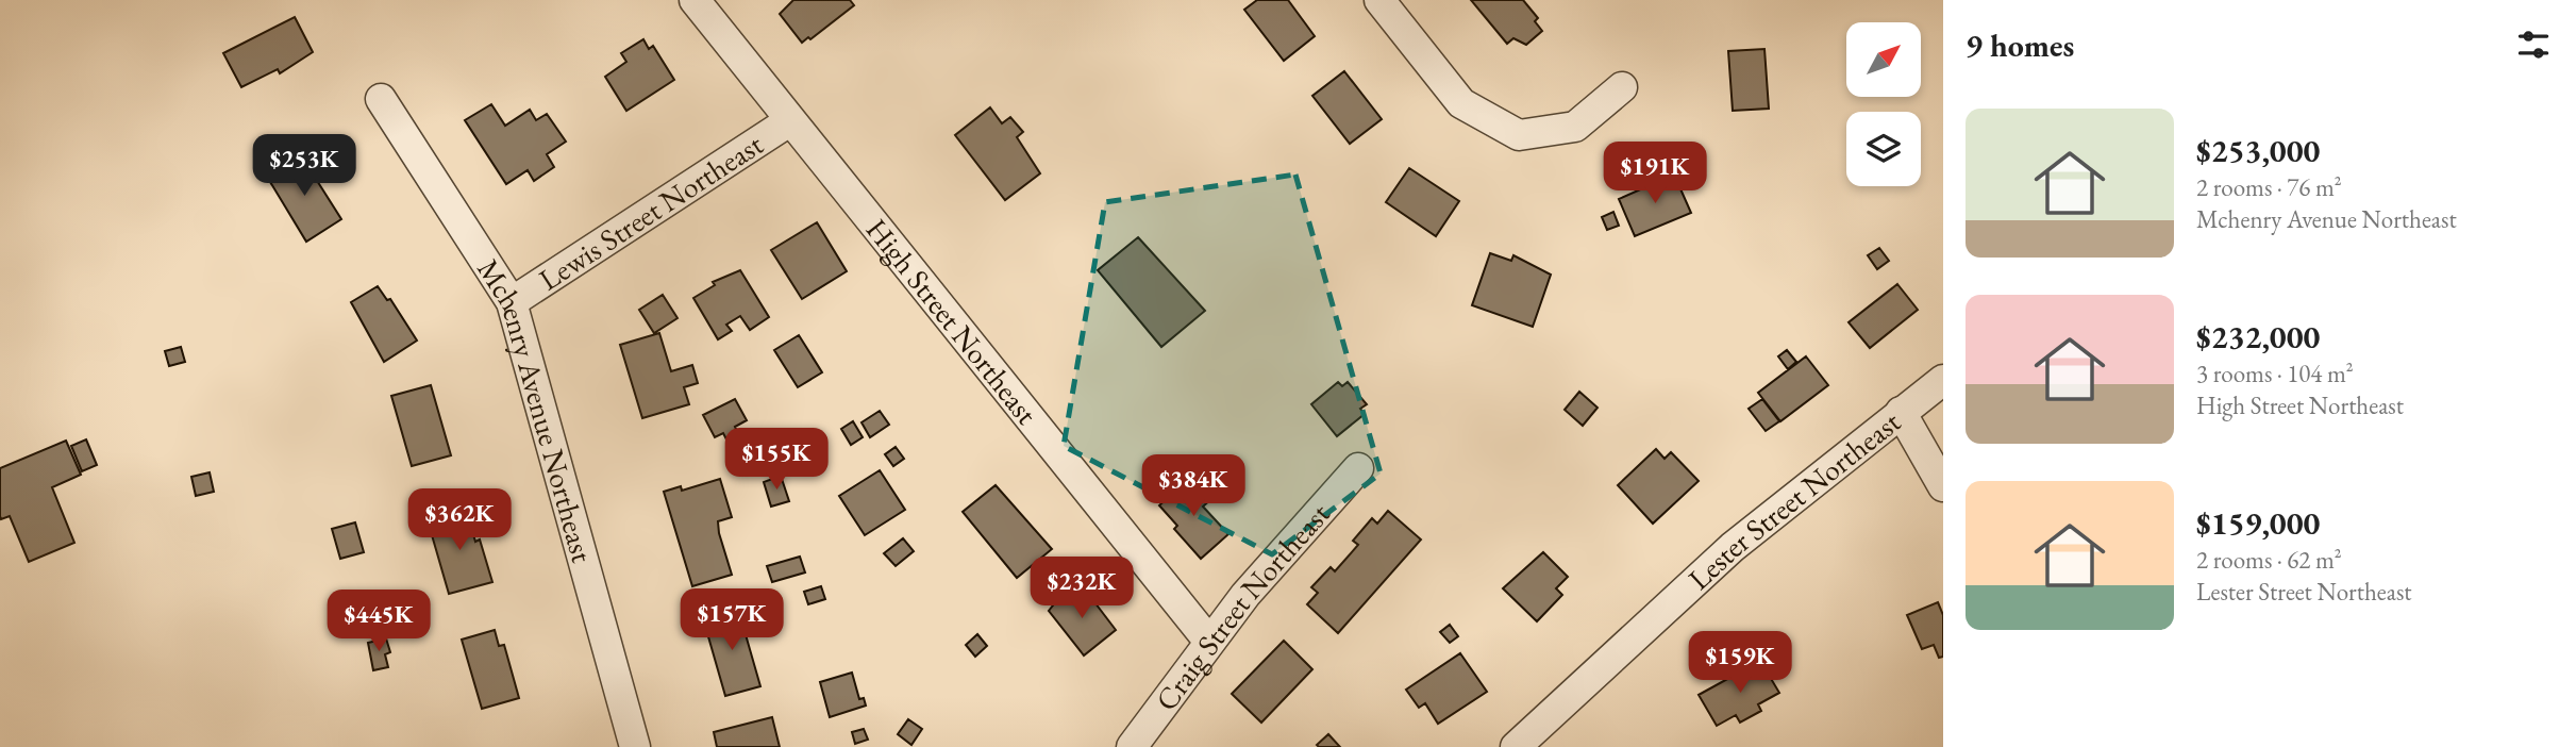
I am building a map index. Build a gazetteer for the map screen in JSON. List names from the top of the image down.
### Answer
{
  "streets": {
    "street": [
      "Lewis Street Northeast",
      "High Street Northeast",
      "Mchenry Avenue Northeast",
      "Lester Street Northeast",
      "Craig Street Northeast"
    ]
  },
  "crossings": [
    ["Lewis Street Northeast", "High Street Northeast"],
    ["Lewis Street Northeast", "Mchenry Avenue Northeast"],
    ["High Street Northeast", "Craig Street Northeast"]
  ],
  "north": "top right",
  "page": {
    "heading": "9 homes",
    "list": [
      {
        "name": "$253,000",
        "note": "2 rooms · 76 m² · Mchenry Avenue Northeast"
      },
      {
        "name": "$232,000",
        "note": "3 rooms · 104 m² · High Street Northeast"
      },
      {
        "name": "$159,000",
        "note": "2 rooms · 62 m² · Lester Street Northeast"
      }
    ],
    "price": [
      "$253K",
      "$191K",
      "$155K",
      "$384K",
      "$362K",
      "$232K",
      "$157K",
      "$445K",
      "$159K"
    ]
  }
}
